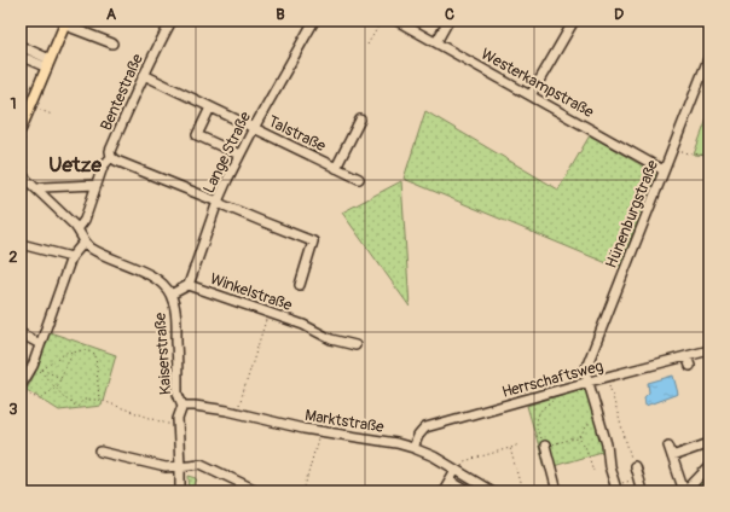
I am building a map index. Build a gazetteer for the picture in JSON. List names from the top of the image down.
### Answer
{
  "streets": {
    "street": [
      "Westerkampstraße",
      "Bentestraße",
      "Talstraße",
      "Lange Straße",
      "Hünenburgstraße",
      "Winkelstraße",
      "Kaiserstraße",
      "Herrschaftsweg",
      "Marktstraße"
    ]
  },
  "crossings": [
    ["Westerkampstraße", "Hünenburgstraße"],
    ["Bentestraße", "Talstraße"],
    ["Bentestraße", "Kaiserstraße"],
    ["Talstraße", "Lange Straße"],
    ["Lange Straße", "Winkelstraße"],
    ["Hünenburgstraße", "Herrschaftsweg"],
    ["Kaiserstraße", "Marktstraße"],
    ["Herrschaftsweg", "Marktstraße"]
  ],
  "districts": ["Uetze"],
  "grid": {
    "columns": [
      "A",
      "B",
      "C",
      "D"
    ],
    "rows": ["1", "2", "3"]
  }
}
